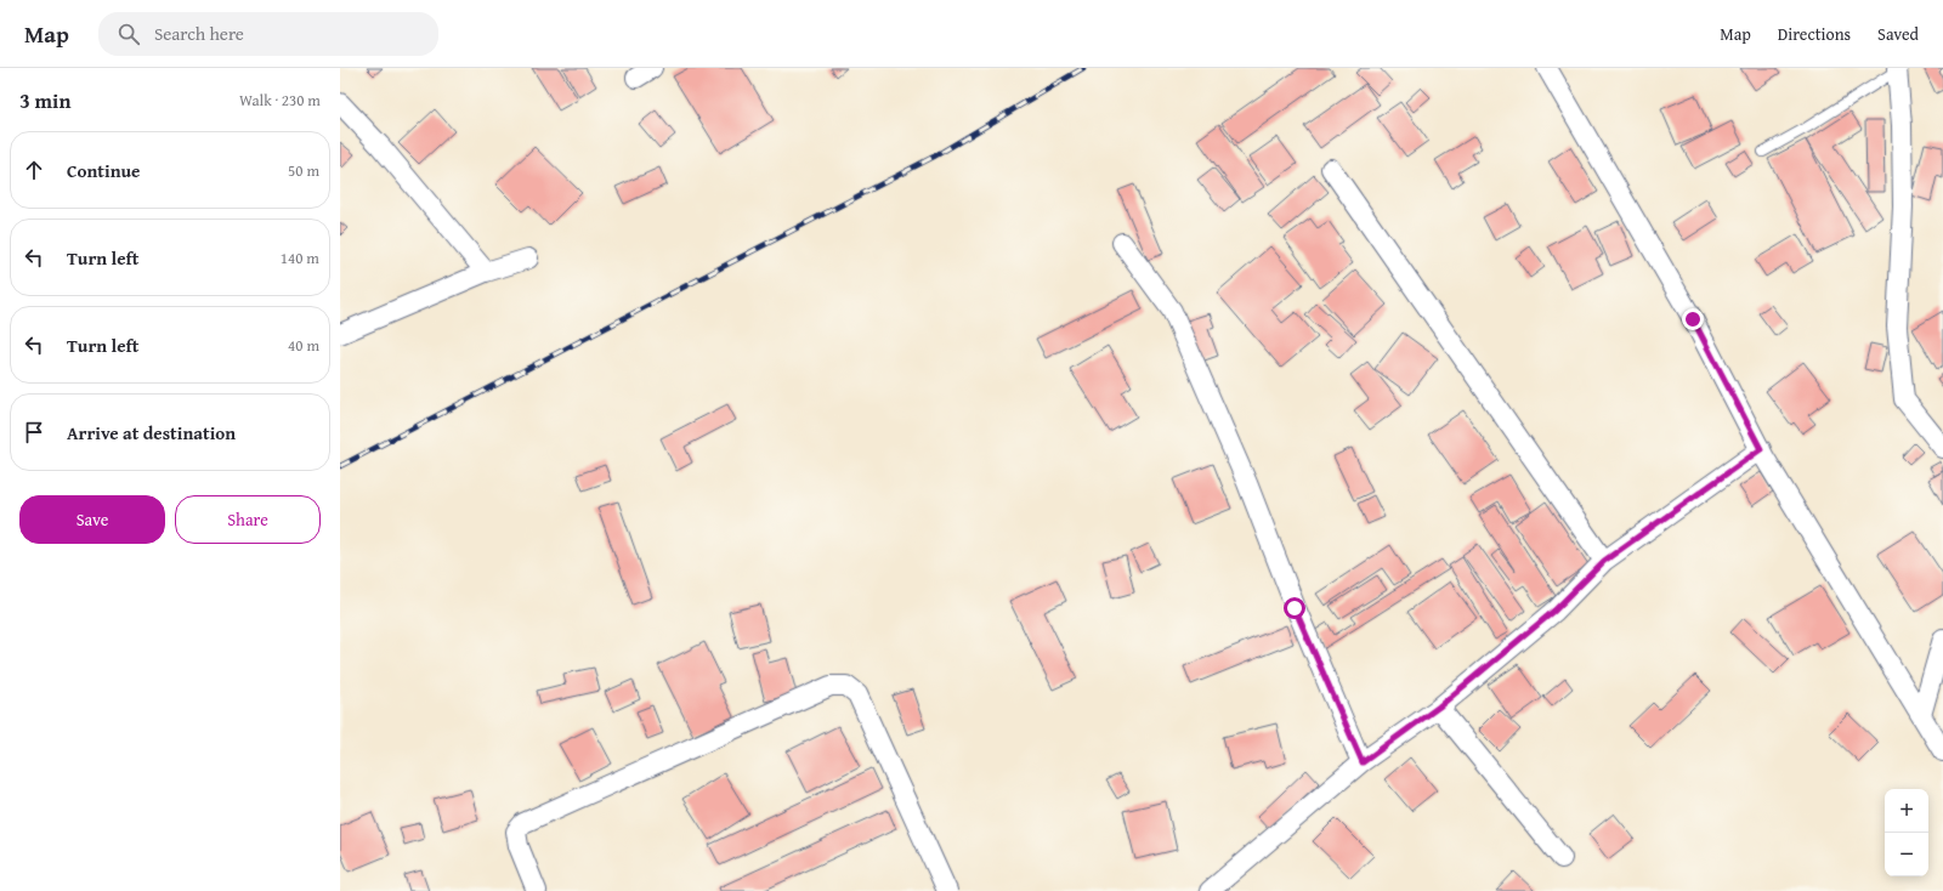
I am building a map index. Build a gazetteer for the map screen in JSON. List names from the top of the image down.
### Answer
{
  "page": {
    "header": "Map",
    "search": "Search here",
    "nav": ["Map", "Directions", "Saved"],
    "heading": ["3 min", "Walk · 230 m"],
    "list": [
      ["Continue", "50 m"],
      ["Turn left", "140 m"],
      ["Turn left", "40 m"],
      "Arrive at destination"
    ],
    "buttons": ["Save", "Share"],
    "map_buttons": ["+", "−"]
  }
}
